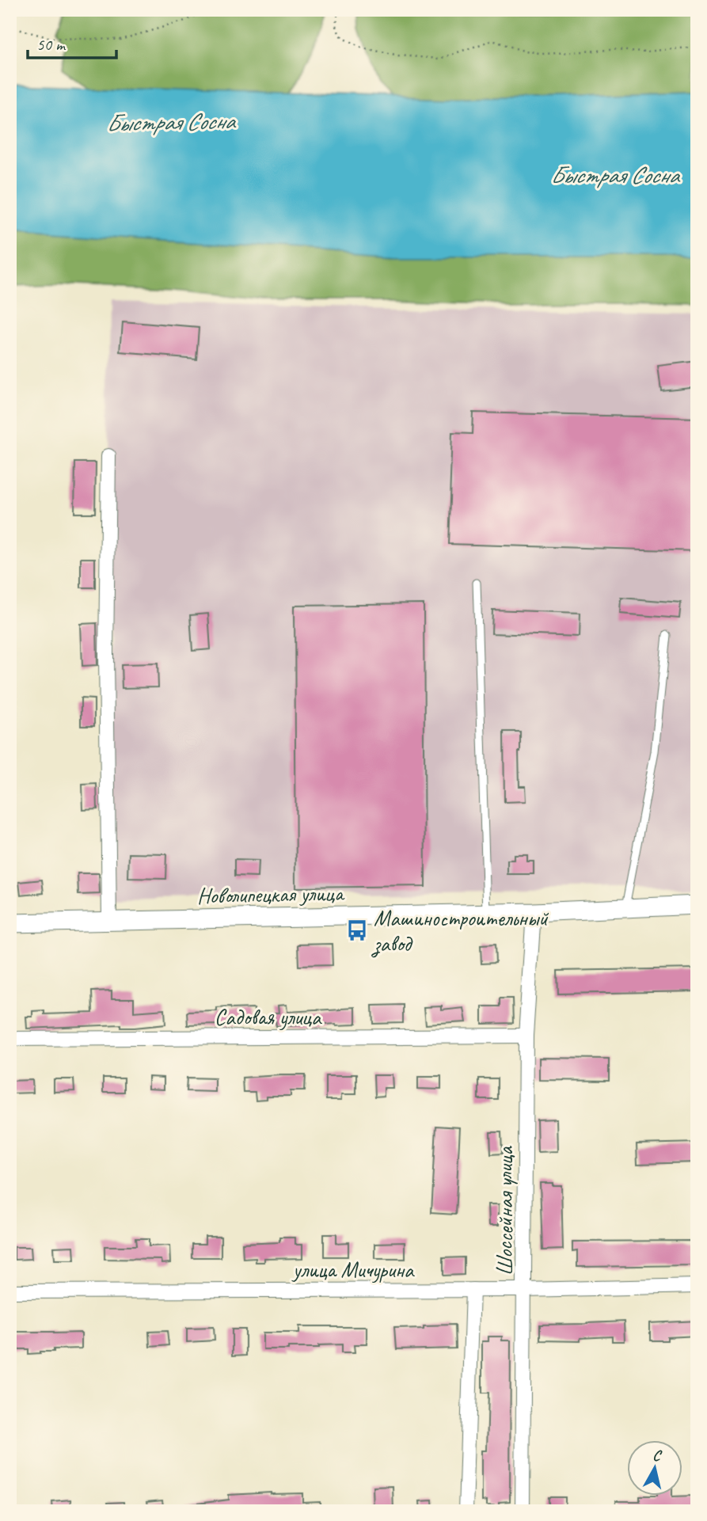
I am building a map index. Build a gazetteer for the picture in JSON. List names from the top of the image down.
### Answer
{
  "streets": {
    "street": [
      "Новолипецкая улица",
      "Садовая улица",
      "Шоссейная улица",
      "улица Мичурина"
    ]
  },
  "crossings": [
    ["Новолипецкая улица", "Шоссейная улица"],
    ["Садовая улица", "Шоссейная улица"],
    ["Шоссейная улица", "улица Мичурина"]
  ],
  "water": ["Быстрая Сосна"],
  "places": {
    "bus stop": ["Машиностроительный завод"]
  },
  "scale_bar": "50 m",
  "north": "top"
}
